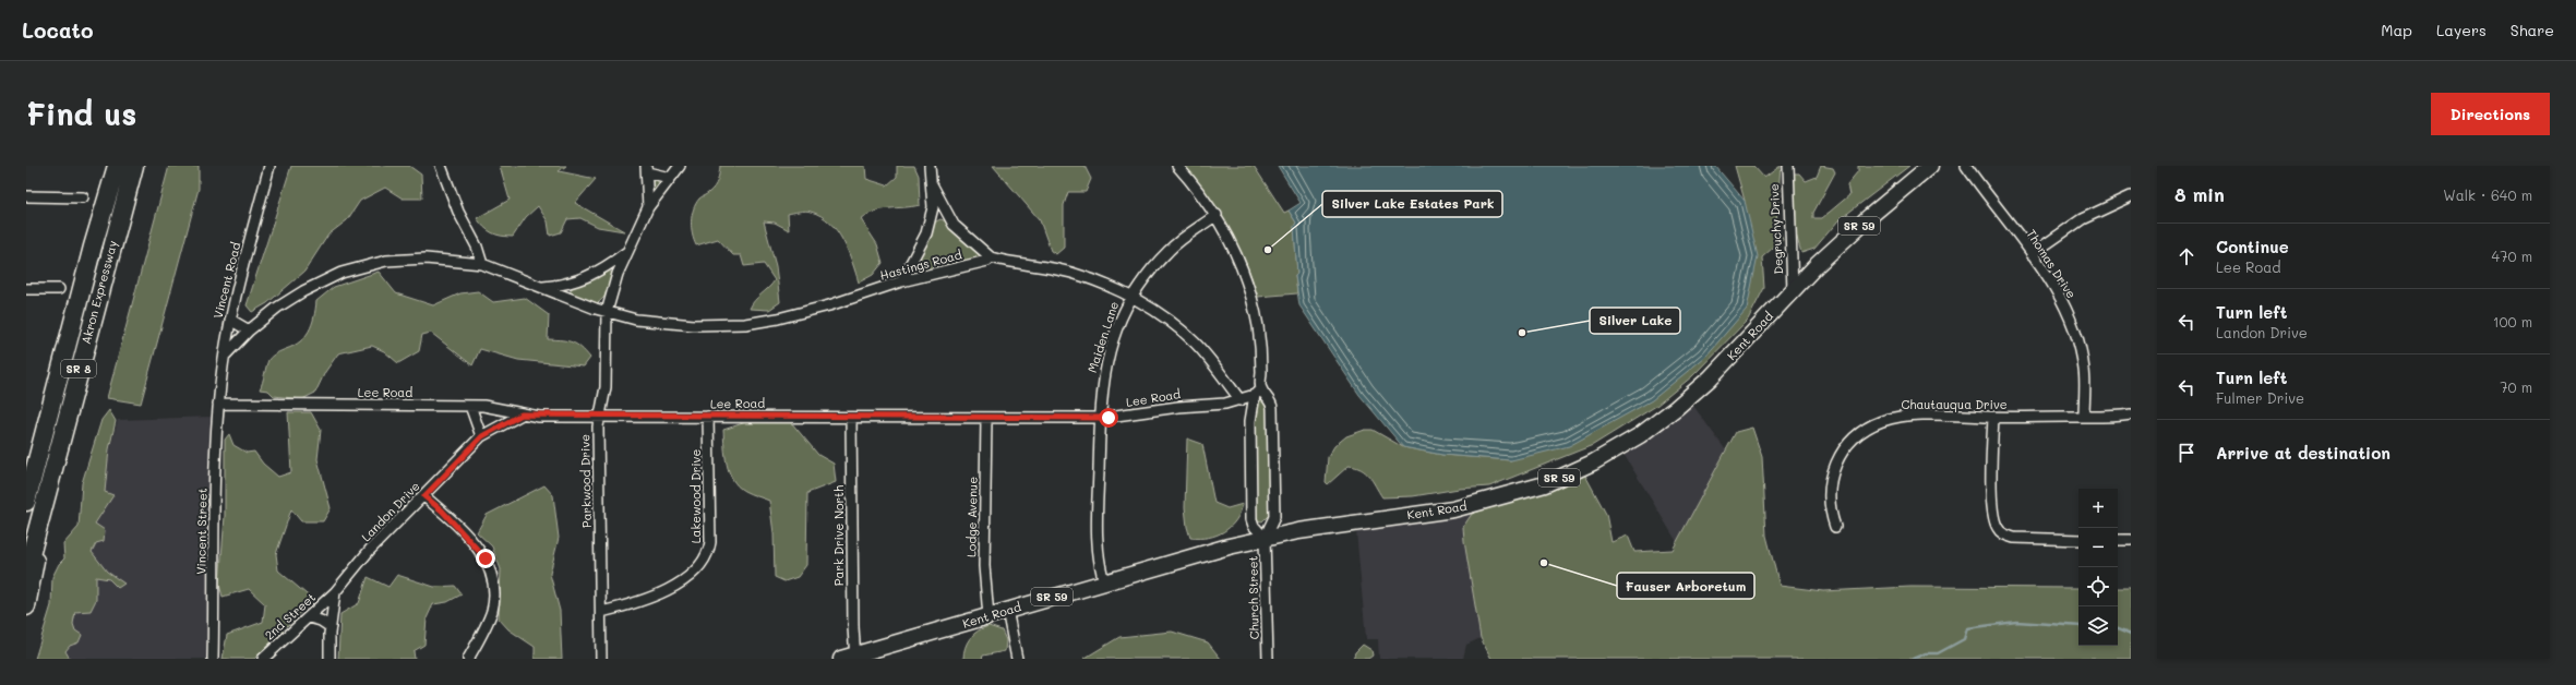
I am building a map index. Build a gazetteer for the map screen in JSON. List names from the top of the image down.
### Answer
{
  "streets": {
    "highway": ["Akron Expressway", "SR 8"],
    "main road": ["SR 59", "Kent Road"],
    "street": [
      "Degruchy Drive",
      "Thomas Drive",
      "Hastings Road",
      "Vincent Road",
      "Maiden Lane",
      "Lee Road",
      "Chautauqua Drive",
      "Parkwood Drive",
      "Lakewood Drive",
      "Landon Drive",
      "Lodge Avenue",
      "Vincent Street",
      "Park Drive North",
      "Church Street",
      "2nd Street"
    ]
  },
  "crossings": [
    ["Degruchy Drive", "Kent Road"],
    ["Thomas Drive", "Chautauqua Drive"],
    ["Hastings Road", "Vincent Road"],
    ["Hastings Road", "Parkwood Drive"],
    ["Vincent Road", "Lee Road"],
    ["Vincent Road", "Vincent Street"],
    ["Kent Road", "Maiden Lane"],
    ["Kent Road", "Lodge Avenue"],
    ["Kent Road", "Park Drive North"],
    ["Kent Road", "Church Street"],
    ["Maiden Lane", "Lee Road"],
    ["Lee Road", "Parkwood Drive"],
    ["Lee Road", "Lakewood Drive"],
    ["Lee Road", "Landon Drive"],
    ["Lee Road", "Lodge Avenue"],
    ["Lee Road", "Vincent Street"],
    ["Lee Road", "Park Drive North"],
    ["Parkwood Drive", "Lakewood Drive"],
    ["Landon Drive", "2nd Street"]
  ],
  "places": ["Silver Lake Estates Park", "Silver Lake", "Fauser Arboretum"],
  "page": {
    "header": "Locato",
    "nav": ["Map", "Layers", "Share"],
    "buttons": "Directions",
    "title": "Find us",
    "heading": ["8 min", "Walk · 640 m"],
    "list": [
      ["Continue", "Lee Road", "470 m"],
      ["Turn left", "Landon Drive", "100 m"],
      ["Turn left", "Fulmer Drive", "70 m"],
      "Arrive at destination"
    ],
    "map_buttons": ["+", "−"]
  }
}
